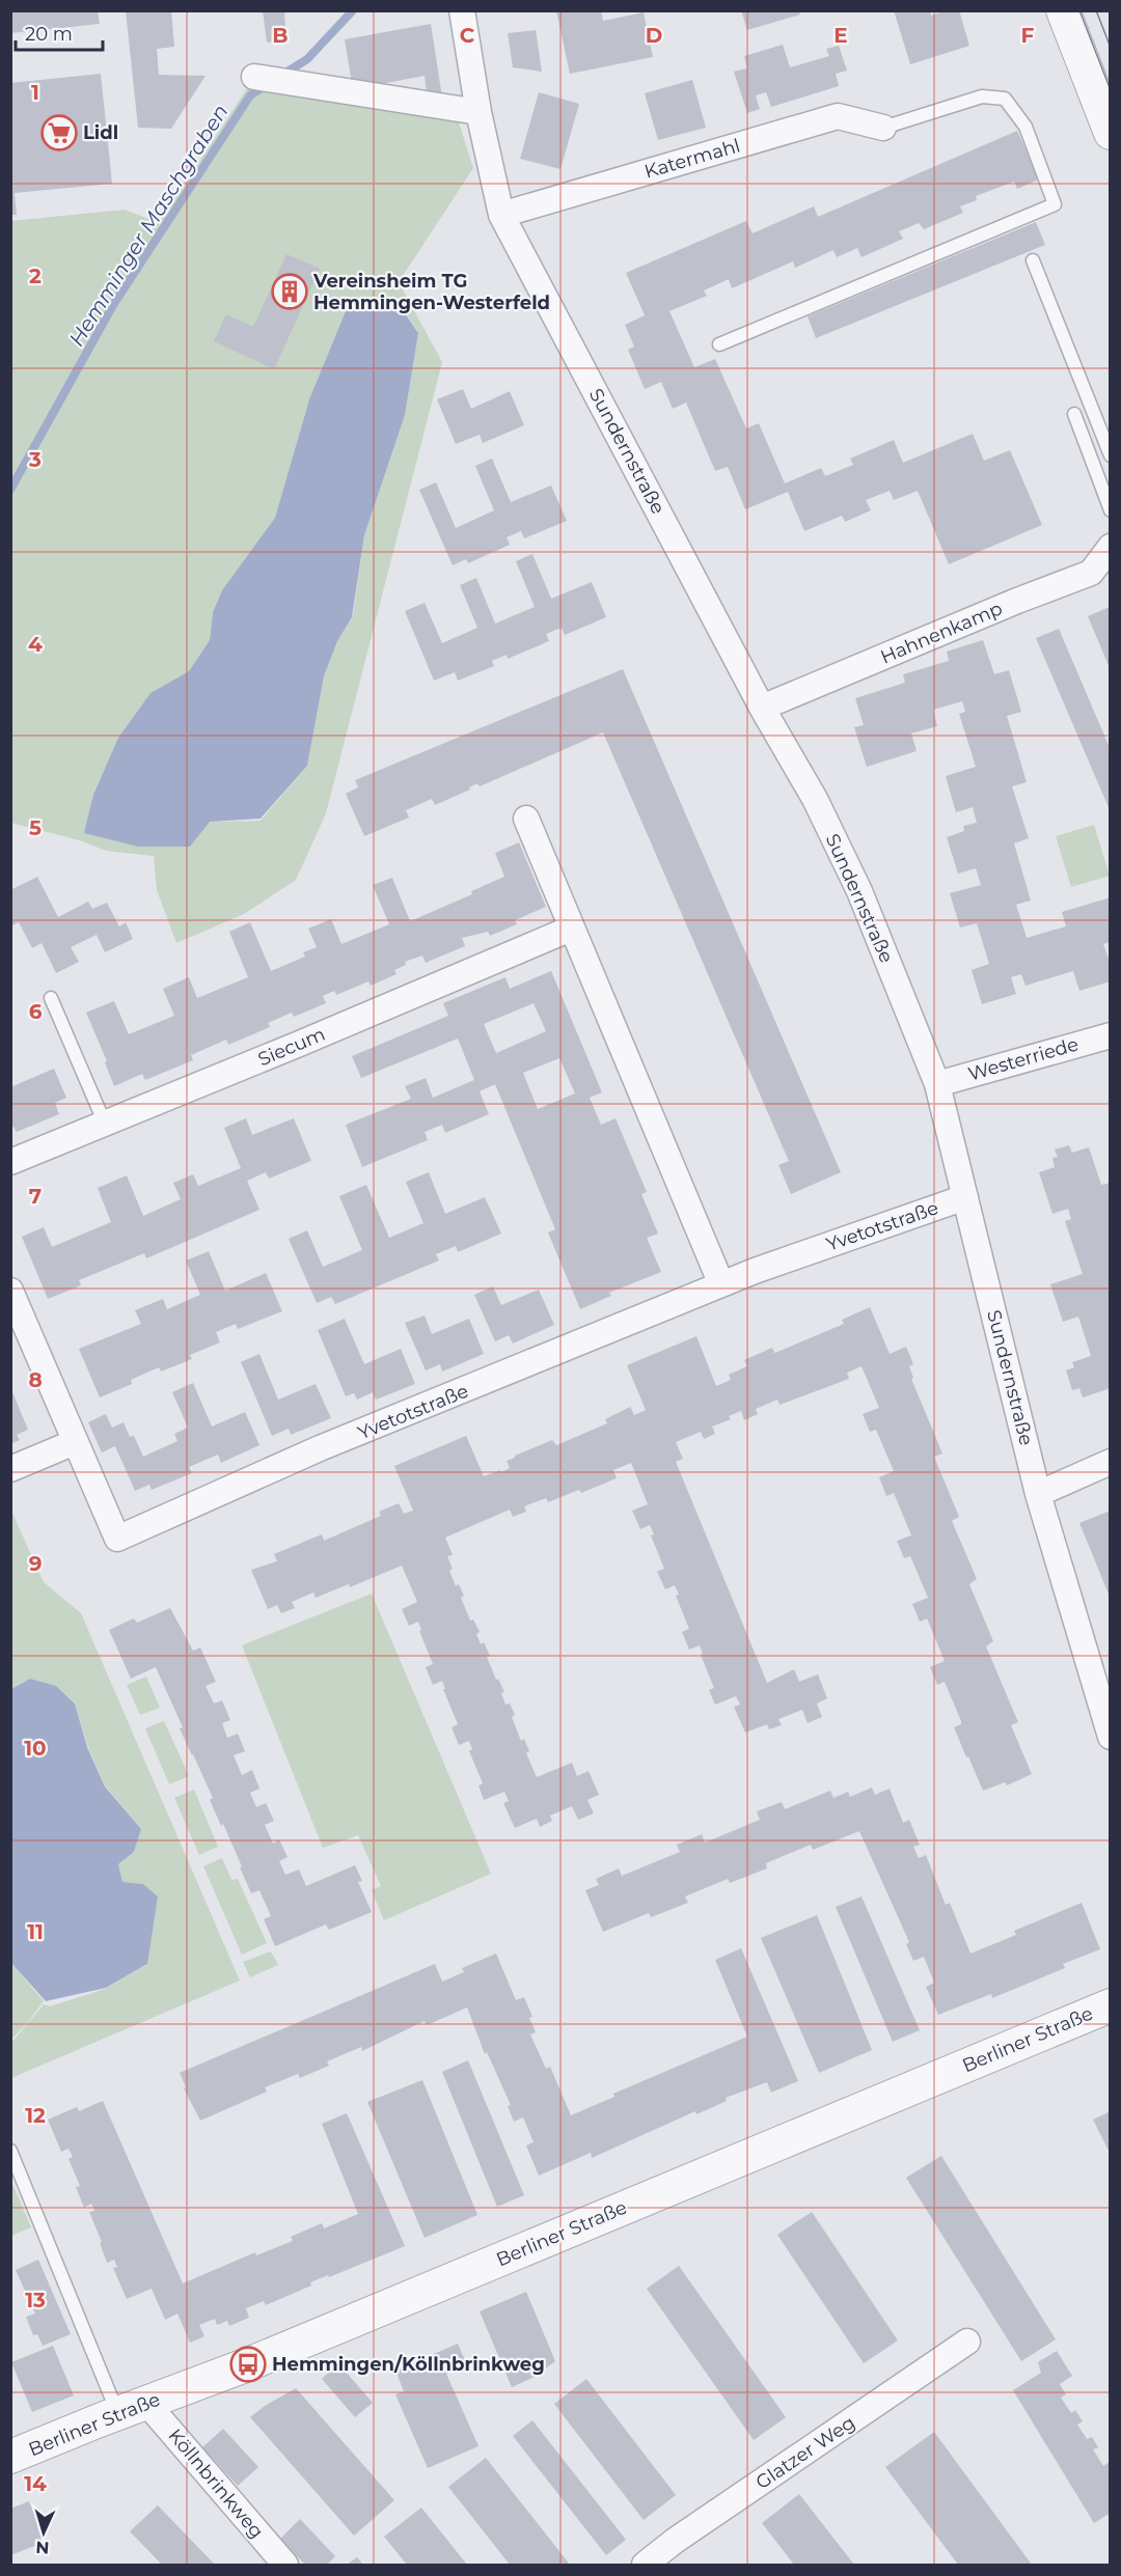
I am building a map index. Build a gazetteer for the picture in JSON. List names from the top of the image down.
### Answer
{
  "streets": {
    "street": [
      "Katermahl",
      "Sundernstraße",
      "Hahnenkamp",
      "Siecum",
      "Westerriede",
      "Yvetotstraße",
      "Berliner Straße",
      "Glatzer Weg",
      "Köllnbrinkweg"
    ]
  },
  "crossings": [
    ["Katermahl", "Sundernstraße"],
    ["Sundernstraße", "Hahnenkamp"],
    ["Sundernstraße", "Westerriede"],
    ["Sundernstraße", "Yvetotstraße"],
    ["Berliner Straße", "Köllnbrinkweg"]
  ],
  "water": ["Hemminger Maschgraben"],
  "places": {
    "supermarket": ["Lidl"],
    "building": ["Vereinsheim TG Hemmingen-Westerfeld"],
    "bus stop": ["Hemmingen/Köllnbrinkweg"]
  },
  "scale_bar": "20 m",
  "north": "bottom",
  "grid": {
    "columns": [
      "B",
      "C",
      "D",
      "E",
      "F"
    ],
    "rows": [
      "1",
      "2",
      "3",
      "4",
      "5",
      "6",
      "7",
      "8",
      "9",
      "10",
      "11",
      "12",
      "13",
      "14"
    ]
  }
}
